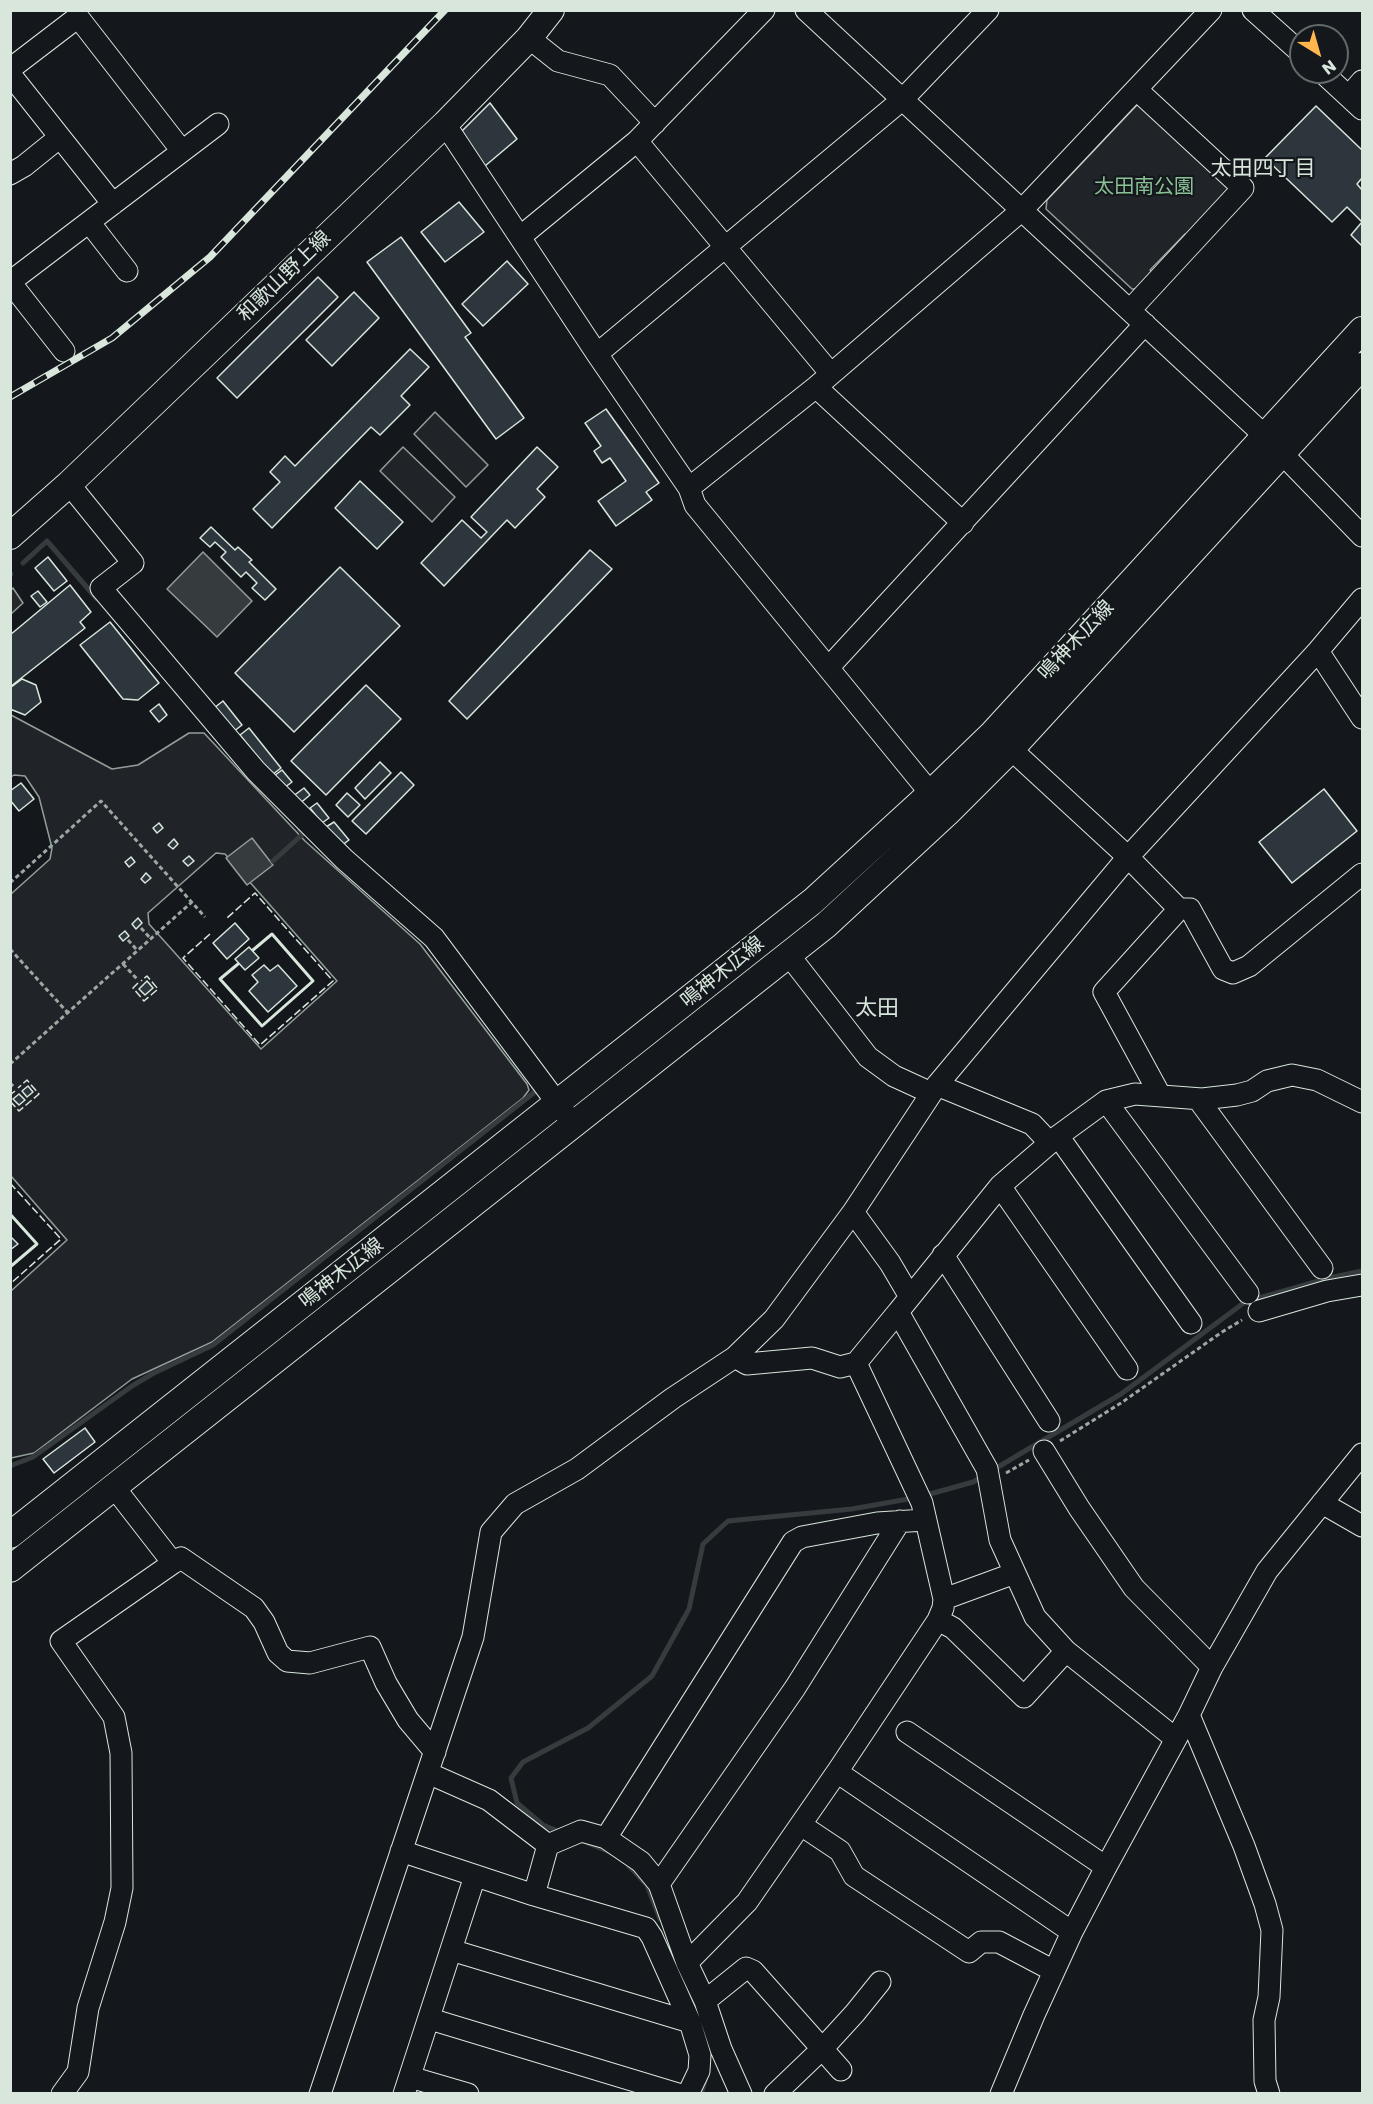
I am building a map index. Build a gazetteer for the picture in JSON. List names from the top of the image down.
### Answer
{
  "streets": {
    "main road": ["和歌山野上線", "鳴神木広線"]
  },
  "districts": ["太田四丁目", "太田"],
  "parks": ["太田南公園"],
  "north": "bottom right"
}
